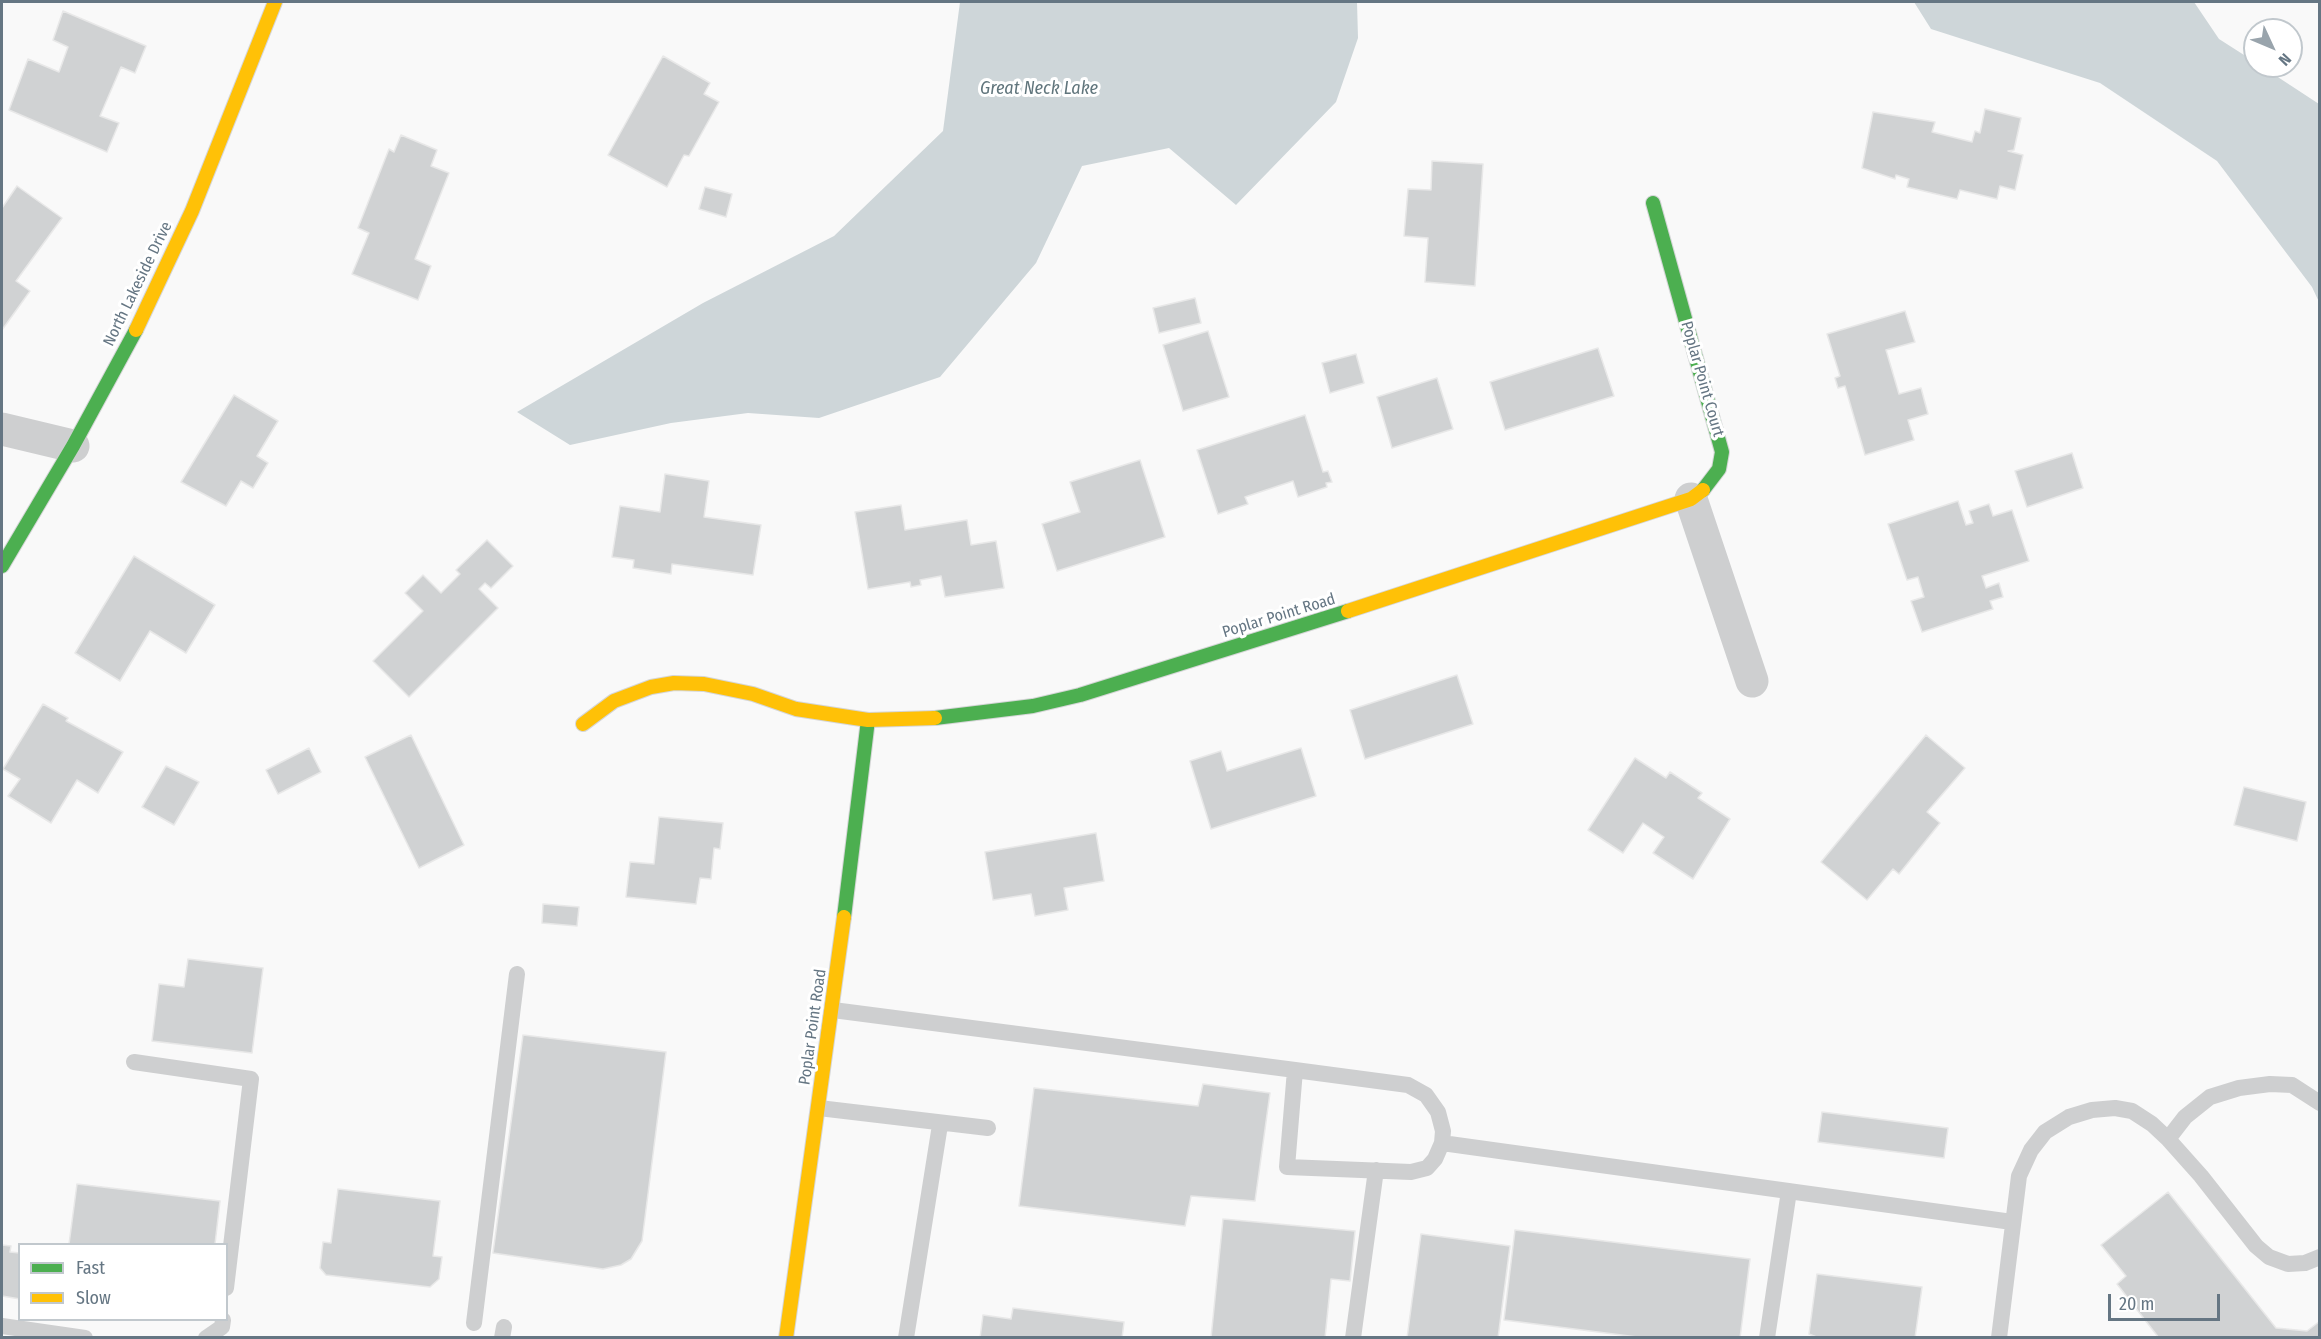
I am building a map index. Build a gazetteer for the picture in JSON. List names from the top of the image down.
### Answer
{
  "streets": {
    "street": ["North Lakeside Drive", "Poplar Point Court", "Poplar Point Road"]
  },
  "crossings": [
    ["Poplar Point Court", "Poplar Point Road"]
  ],
  "water": ["Great Neck Lake"],
  "legend": ["Fast", "Slow"],
  "scale_bar": "20 m",
  "north": "bottom right"
}
